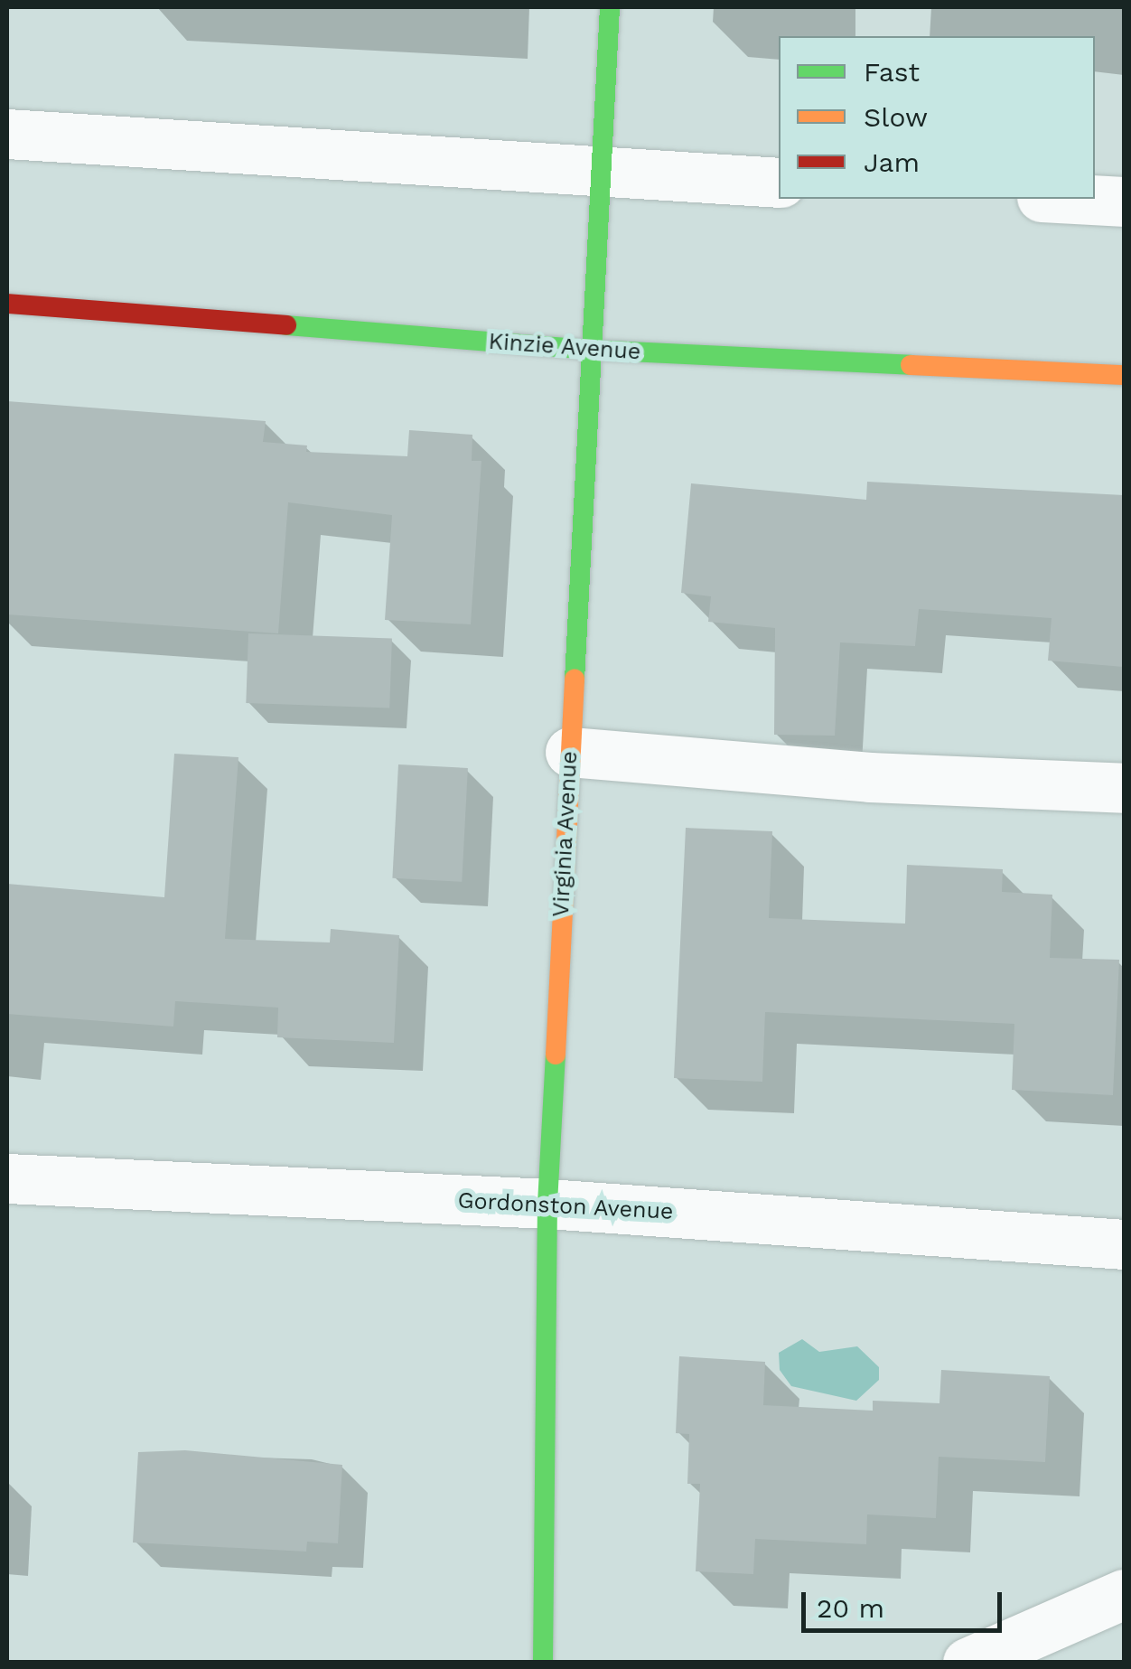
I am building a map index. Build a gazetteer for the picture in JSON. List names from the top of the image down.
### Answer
{
  "streets": {
    "street": ["Kinzie Avenue", "Virginia Avenue", "Gordonston Avenue"]
  },
  "crossings": [
    ["Kinzie Avenue", "Virginia Avenue"],
    ["Virginia Avenue", "Gordonston Avenue"]
  ],
  "legend": ["Fast", "Slow", "Jam"],
  "scale_bar": "20 m"
}
